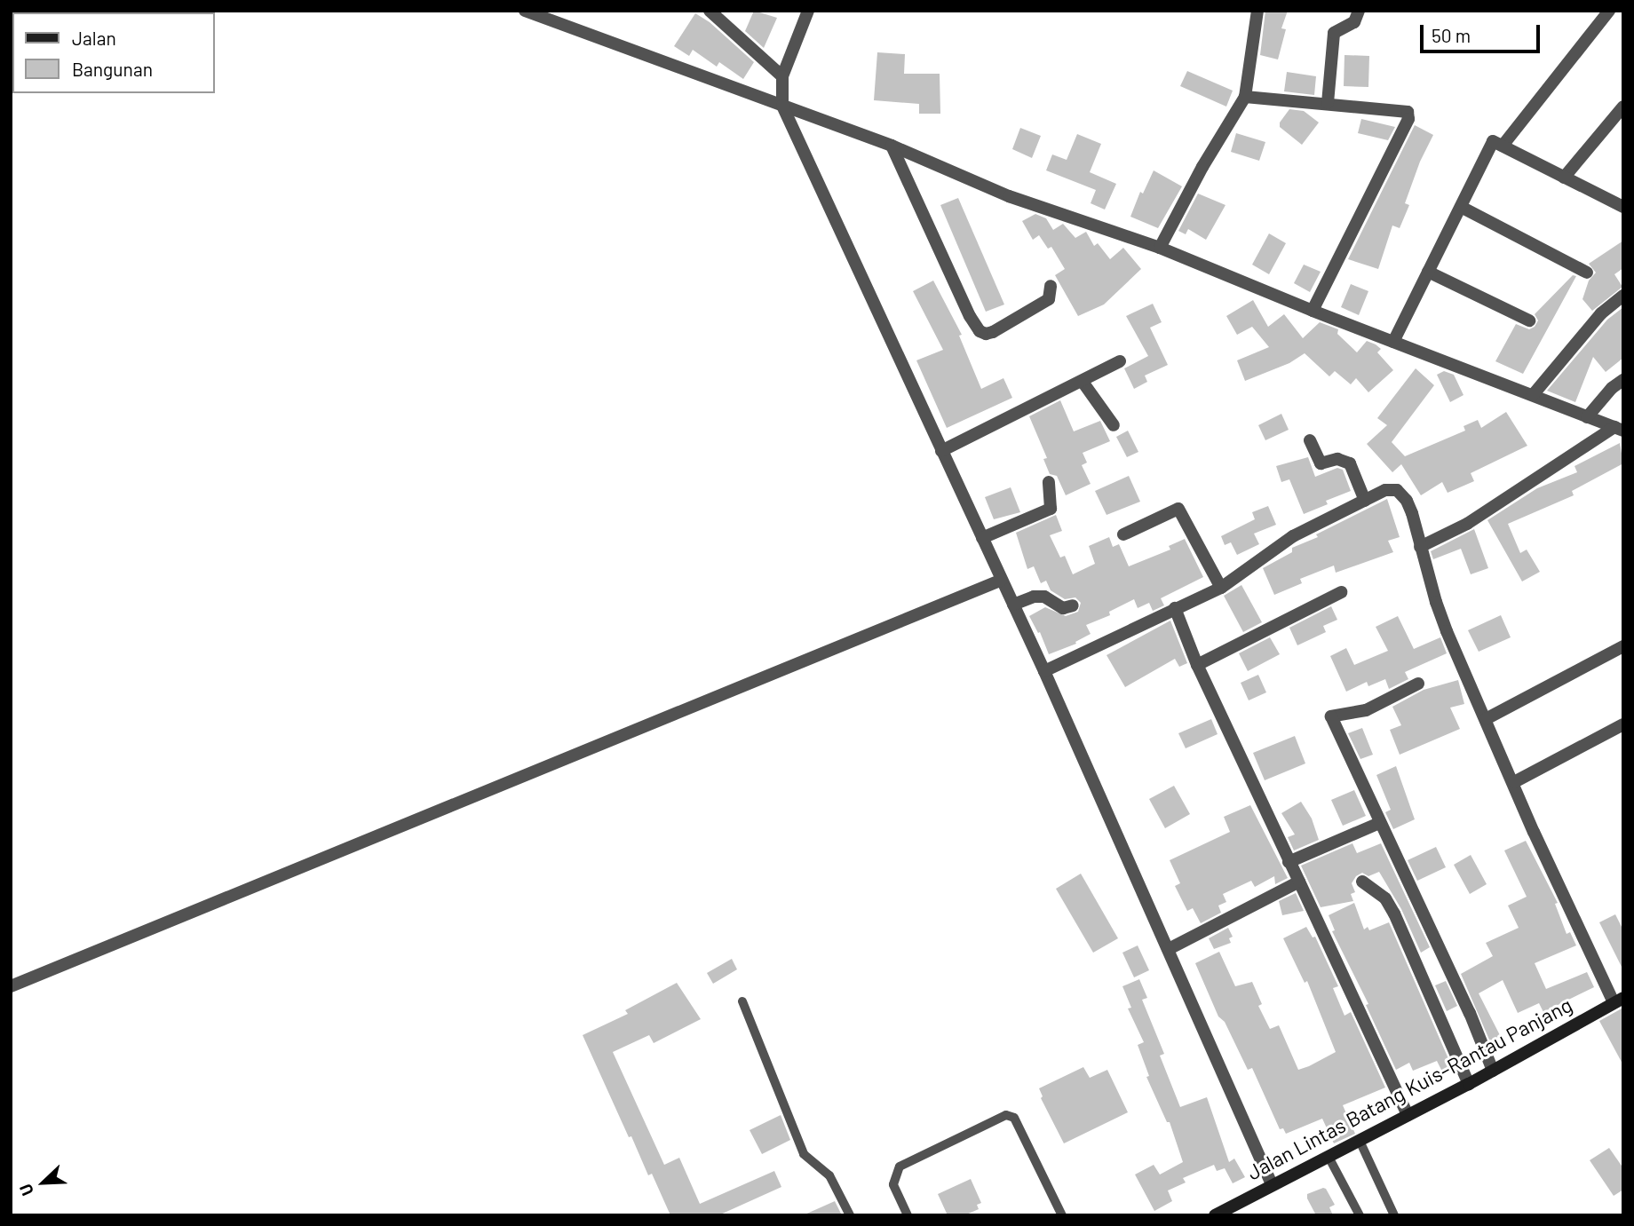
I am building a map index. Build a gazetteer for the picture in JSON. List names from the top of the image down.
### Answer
{
  "streets": {
    "main road": ["Jalan Lintas Batang Kuis–Rantau Panjang"]
  },
  "legend": ["Jalan", "Bangunan"],
  "scale_bar": "50 m",
  "north": "bottom left"
}
